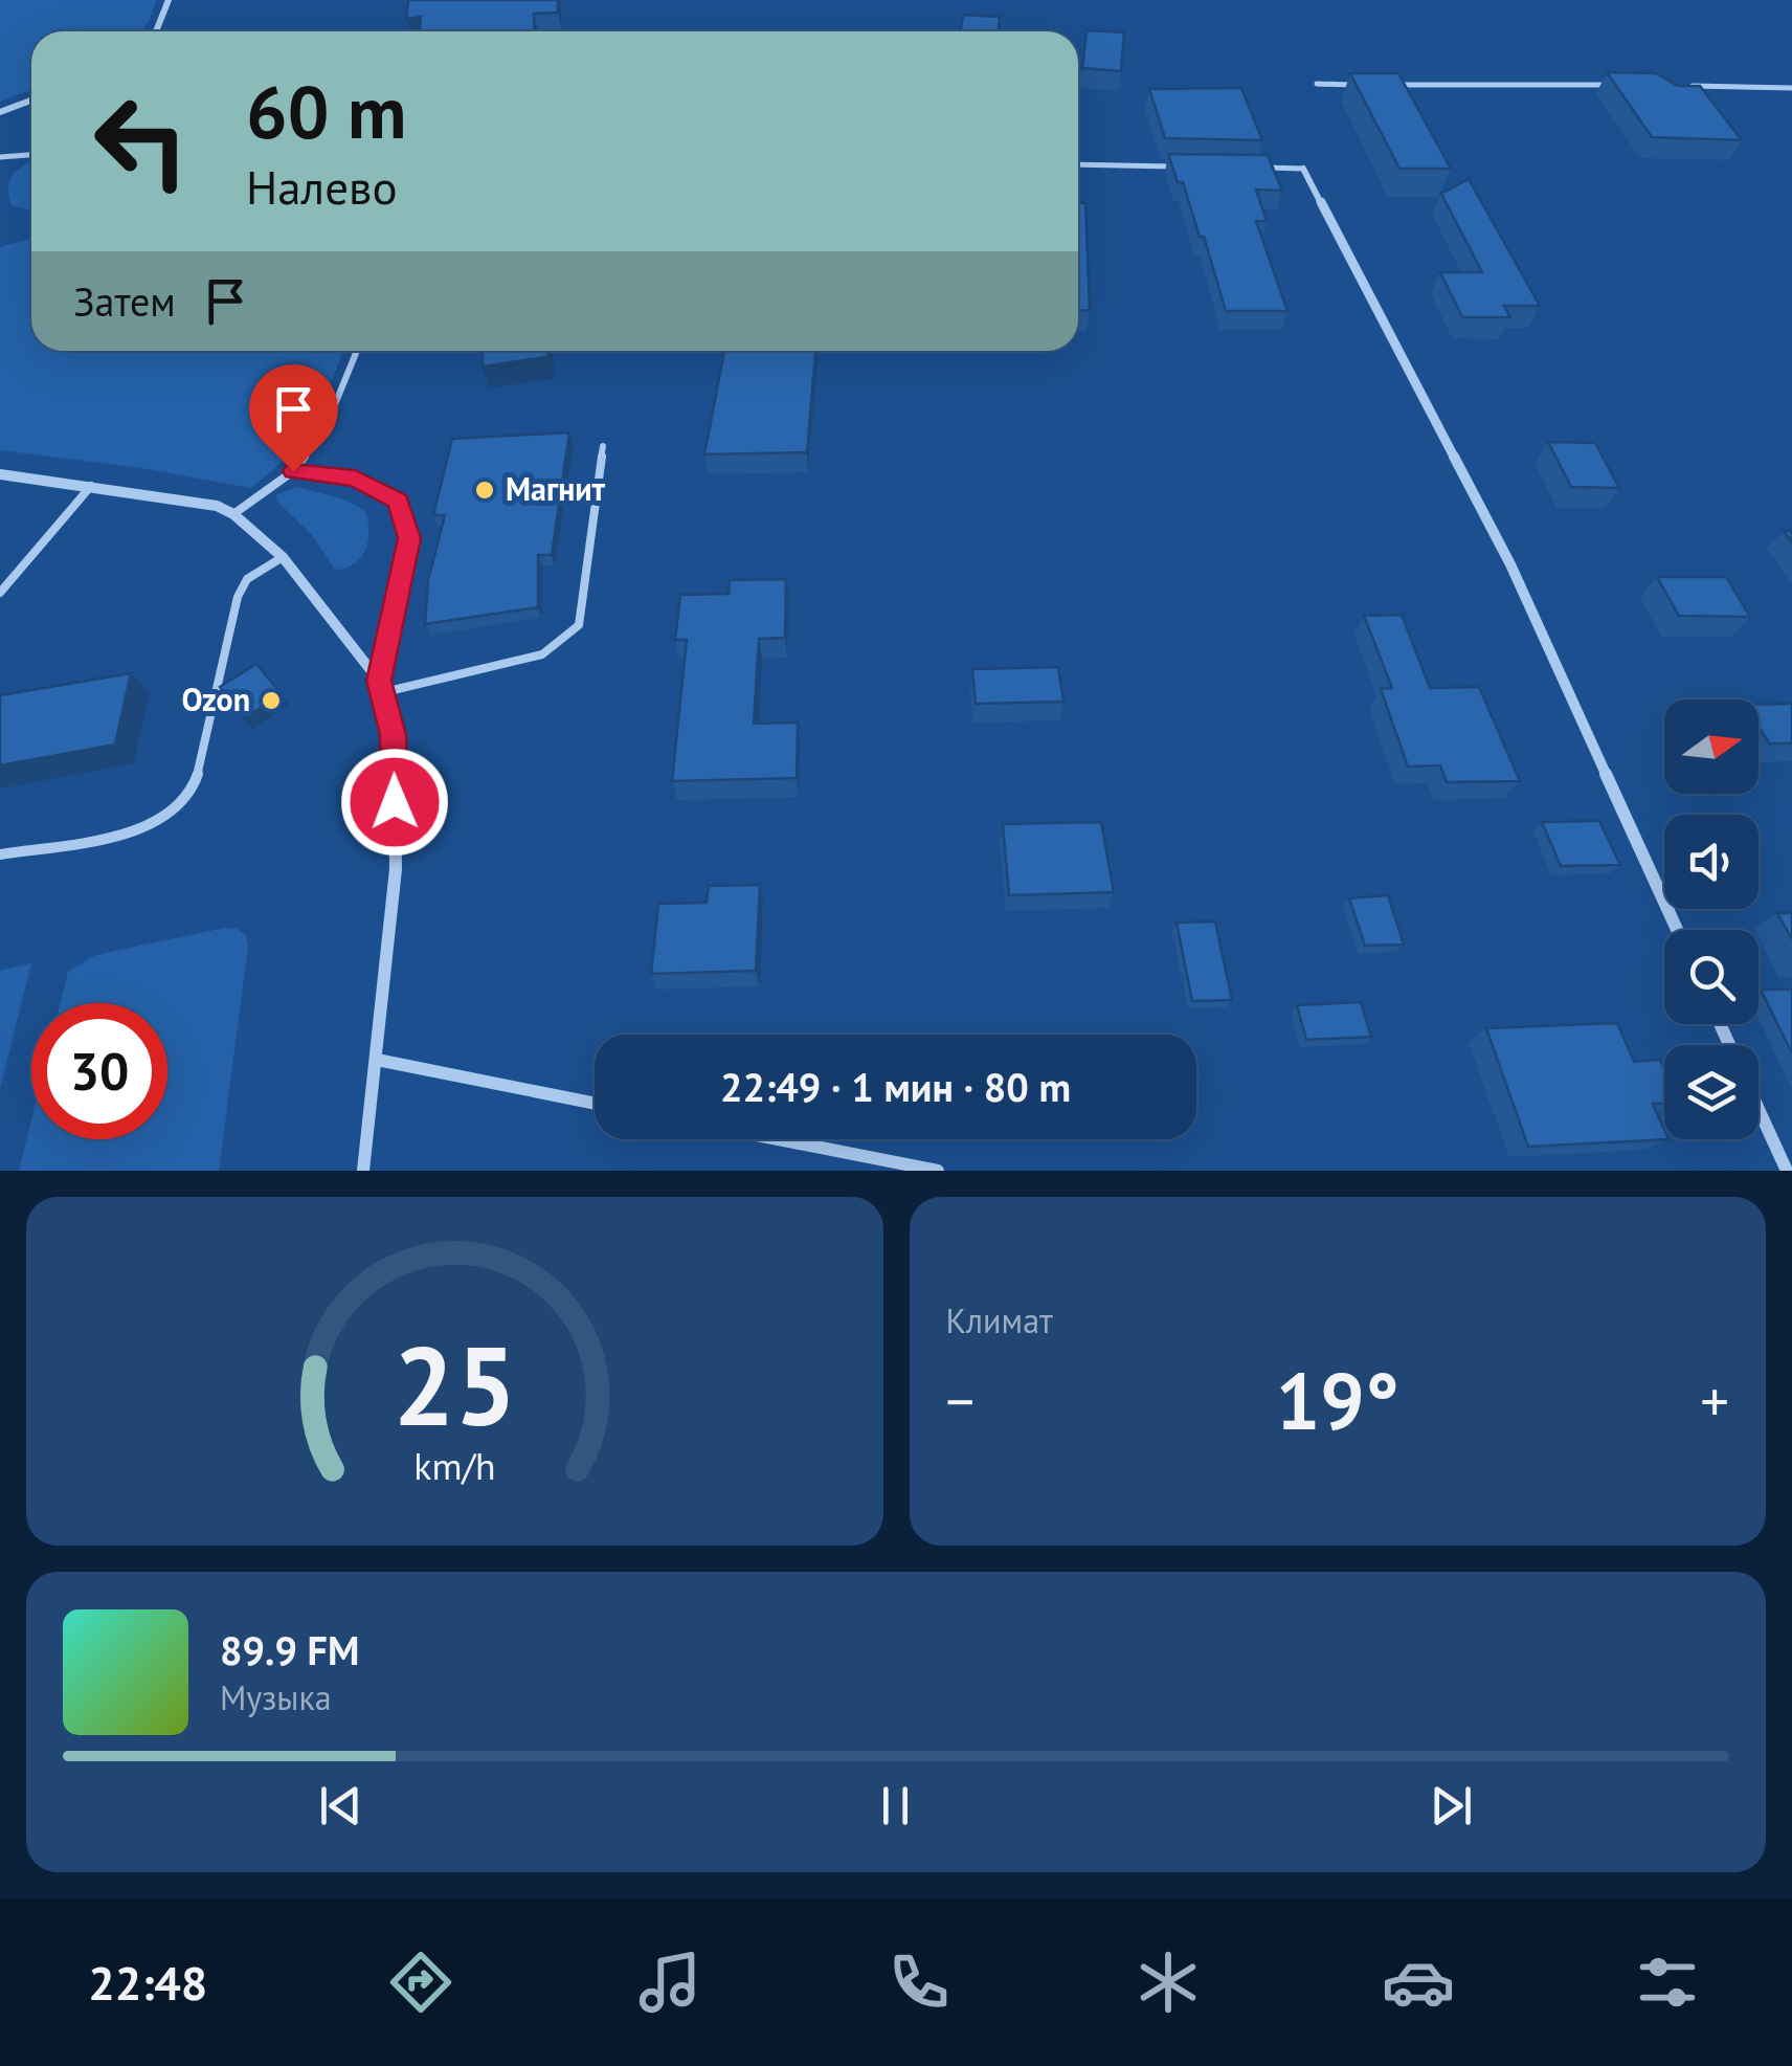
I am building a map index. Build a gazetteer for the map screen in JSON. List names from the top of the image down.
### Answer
{
  "places": ["Магнит", "Ozon"],
  "north": "right",
  "page": {
    "turn": ["60 m", "Налево"],
    "then": "Затем",
    "limit": "30",
    "trip": "22:49 · 1 мин · 80 m",
    "tile": "Климат",
    "heat": ["−", "19°", "+"],
    "song": ["89.9 FM", "Музыка"],
    "tabs": "22:48",
    "gauge": ["25", "km/h"]
  }
}
